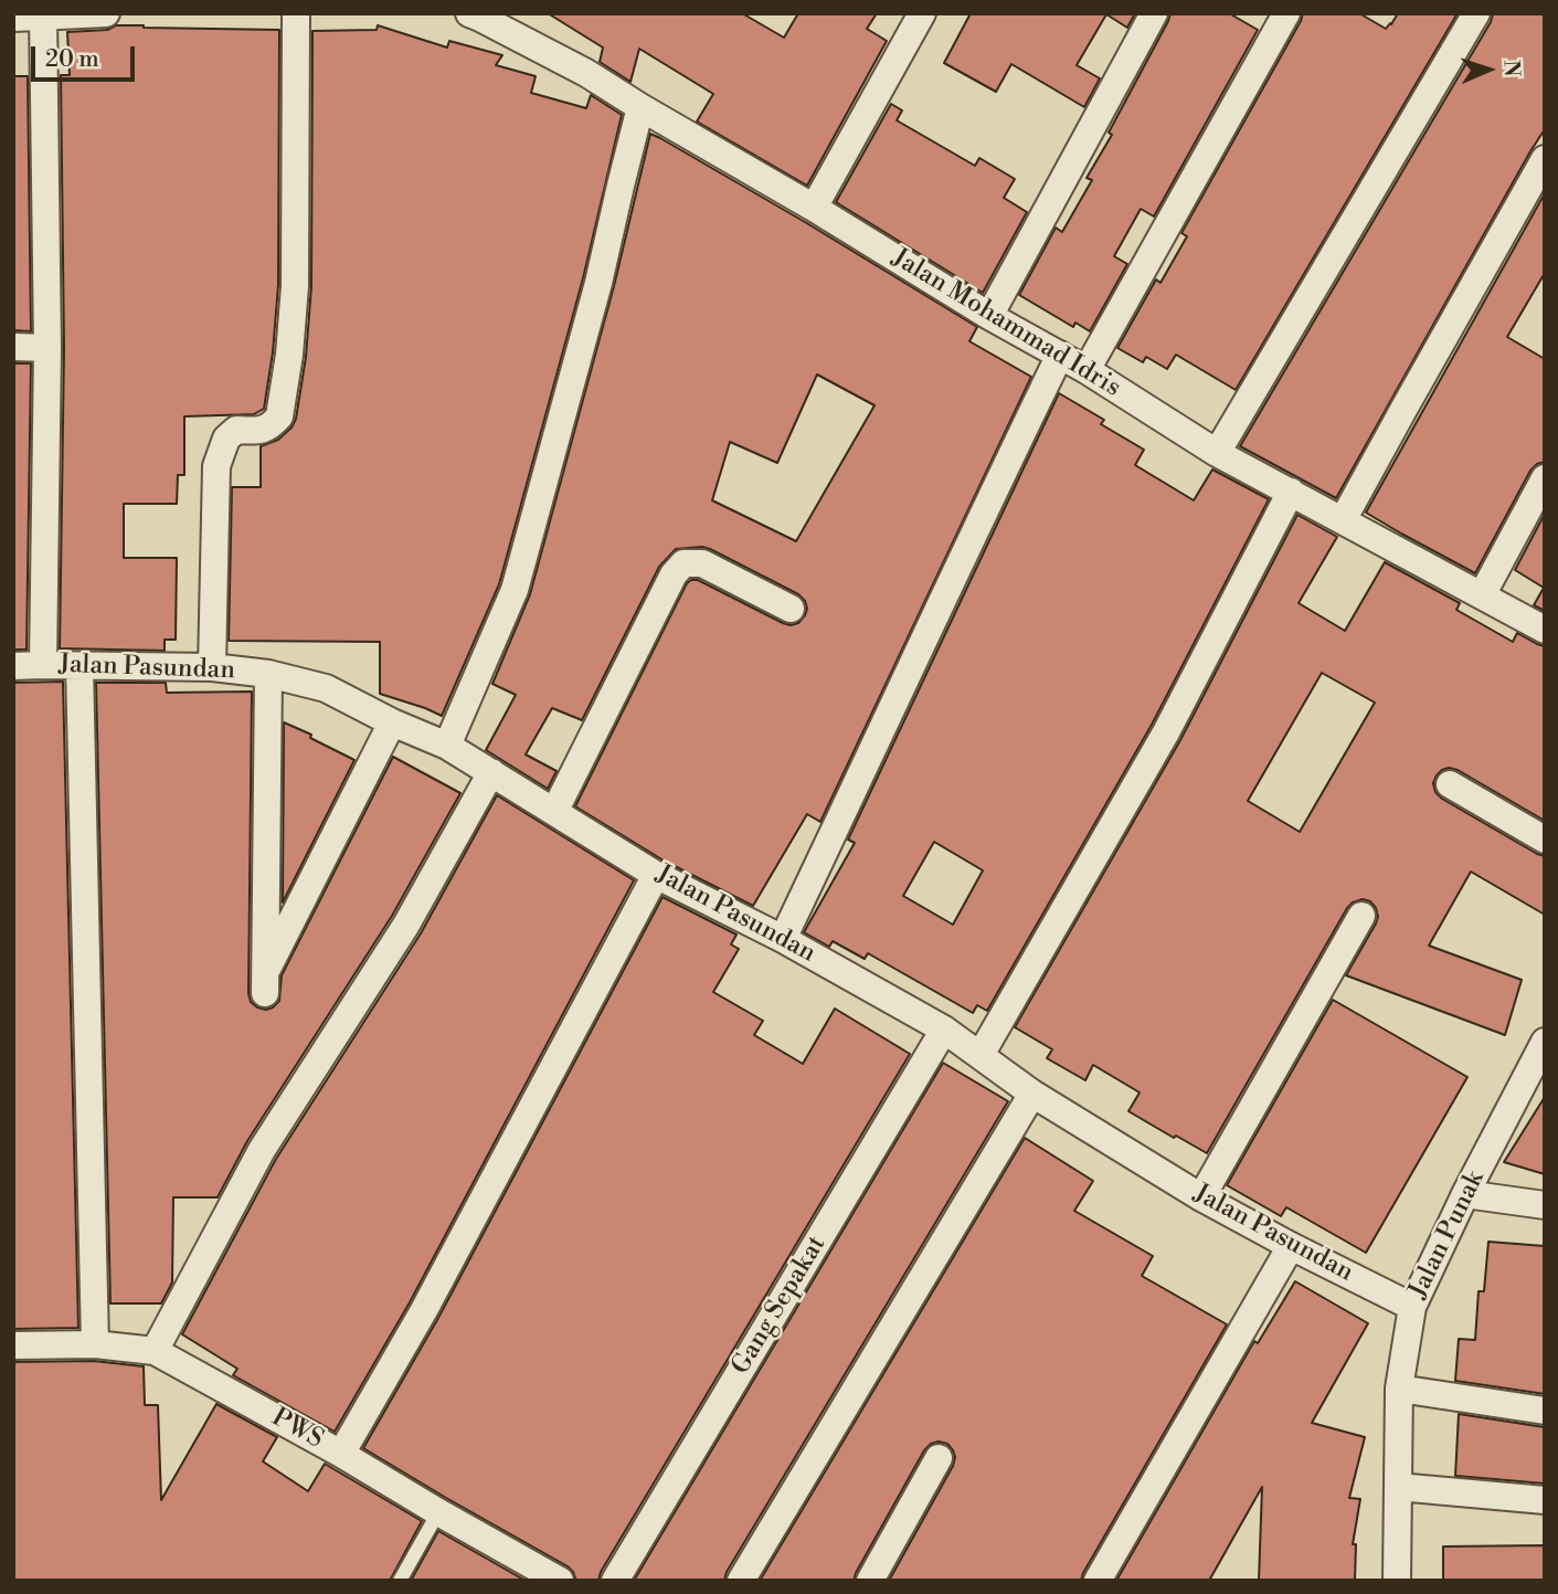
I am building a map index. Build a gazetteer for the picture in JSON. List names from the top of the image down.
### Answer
{
  "streets": {
    "street": [
      "Jalan Mohammad Idris",
      "Jalan Pasundan",
      "Jalan Punak",
      "Gang Sepakat",
      "PWS"
    ]
  },
  "crossings": [
    ["Jalan Pasundan", "Jalan Punak"],
    ["Jalan Pasundan", "Gang Sepakat"]
  ],
  "scale_bar": "20 m",
  "north": "right"
}
